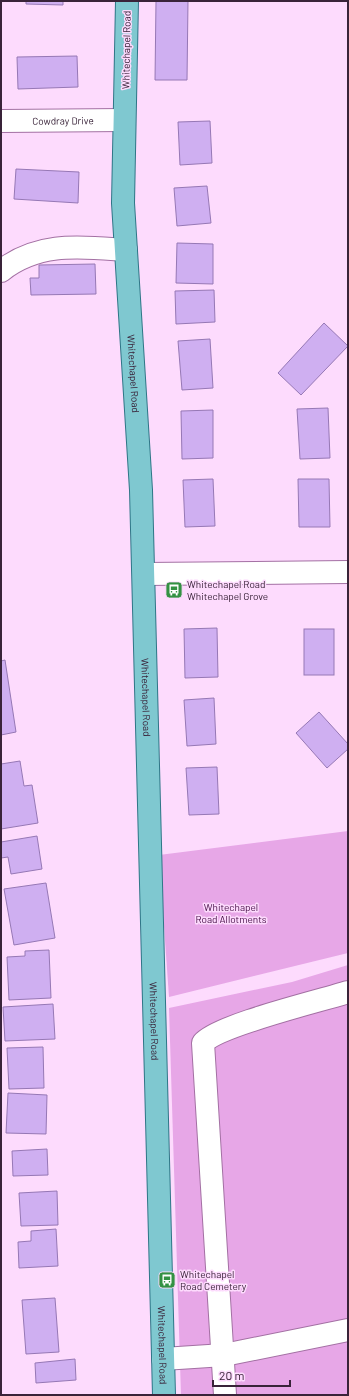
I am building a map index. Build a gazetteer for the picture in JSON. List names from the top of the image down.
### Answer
{
  "streets": {
    "main road": ["Whitechapel Road"],
    "street": ["Cowdray Drive"]
  },
  "crossings": [
    ["Whitechapel Road", "Cowdray Drive"]
  ],
  "parks": ["Whitechapel Road Allotments"],
  "places": {
    "bus stop": ["Whitechapel Road Whitechapel Grove", "Whitechapel Road Cemetery"]
  },
  "scale_bar": "20 m"
}
